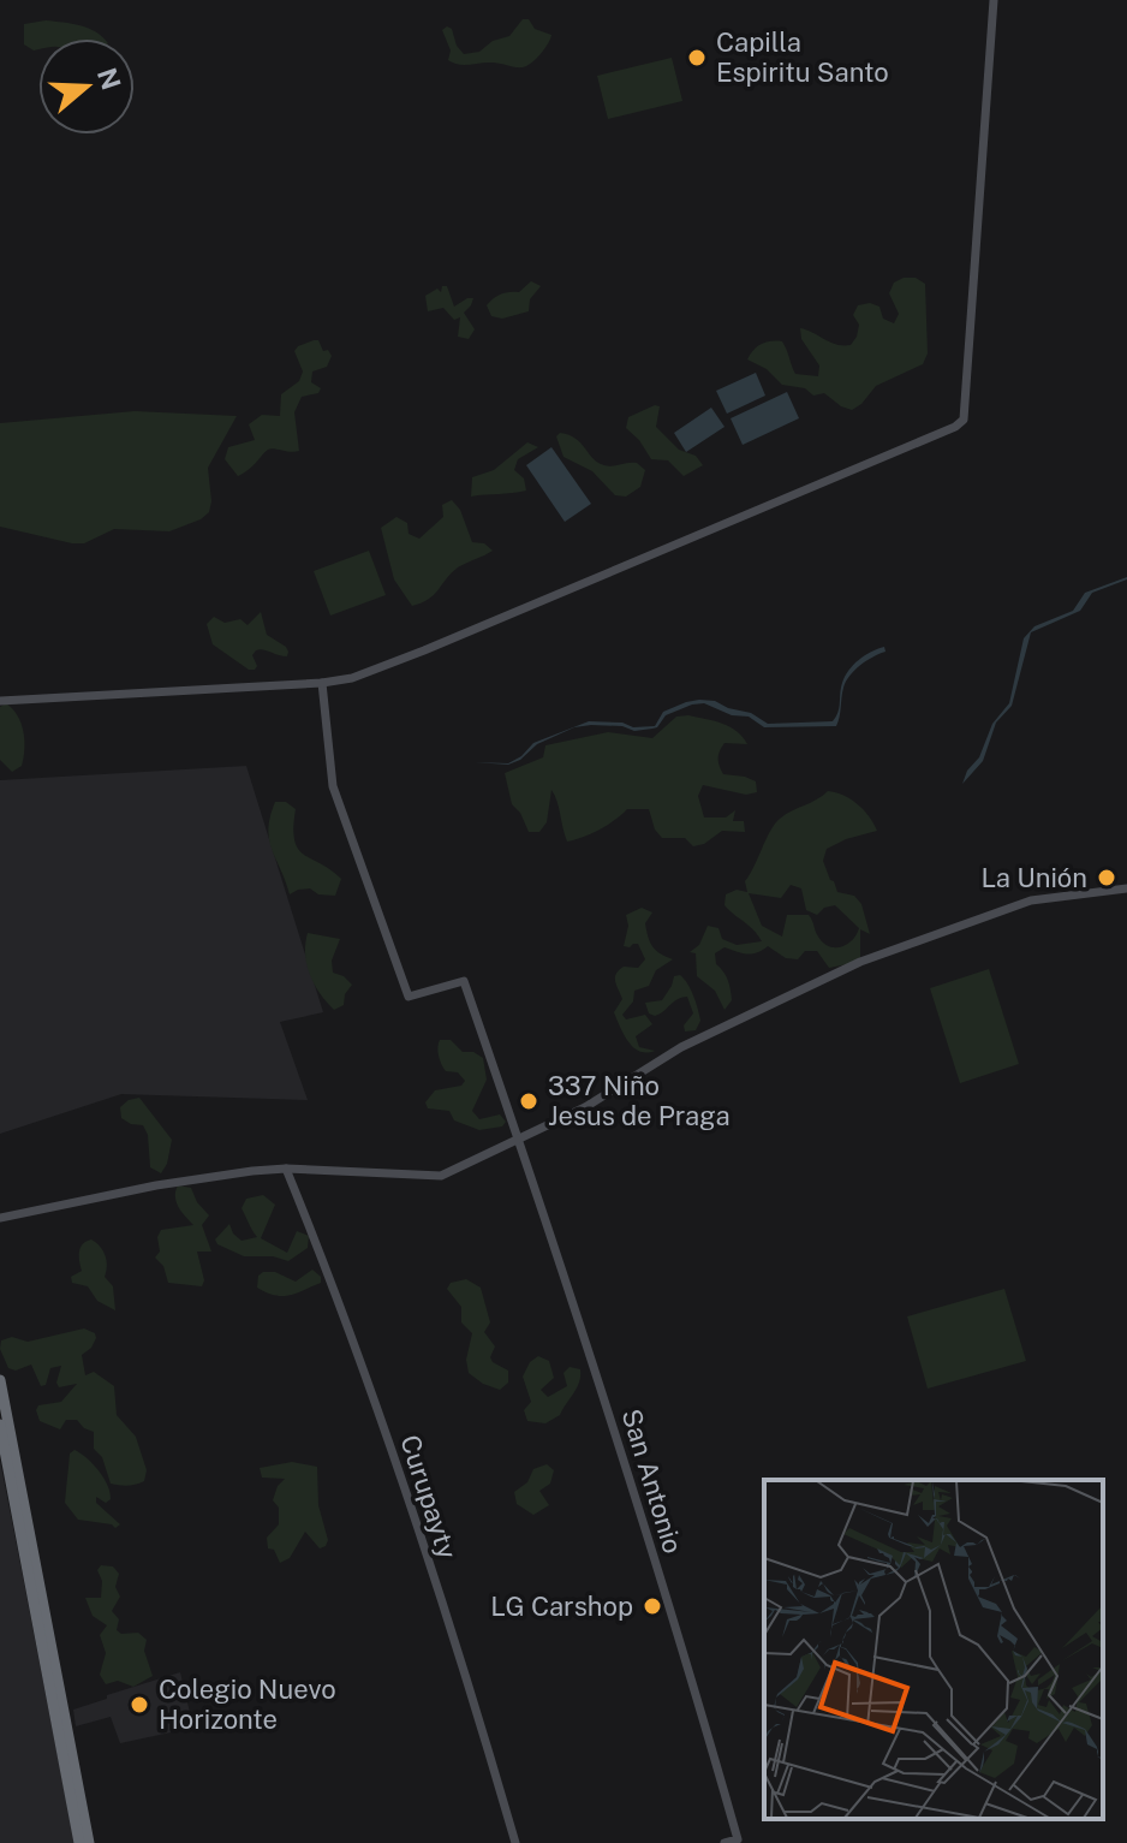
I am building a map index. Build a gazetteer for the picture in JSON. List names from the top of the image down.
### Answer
{
  "streets": {
    "street": ["San Antonio", "Curupayty"]
  },
  "places": [
    "Capilla Espiritu Santo",
    "La Unión",
    "337 Niño Jesus de Praga",
    "LG Carshop",
    "Colegio Nuevo Horizonte"
  ],
  "north": "right"
}
